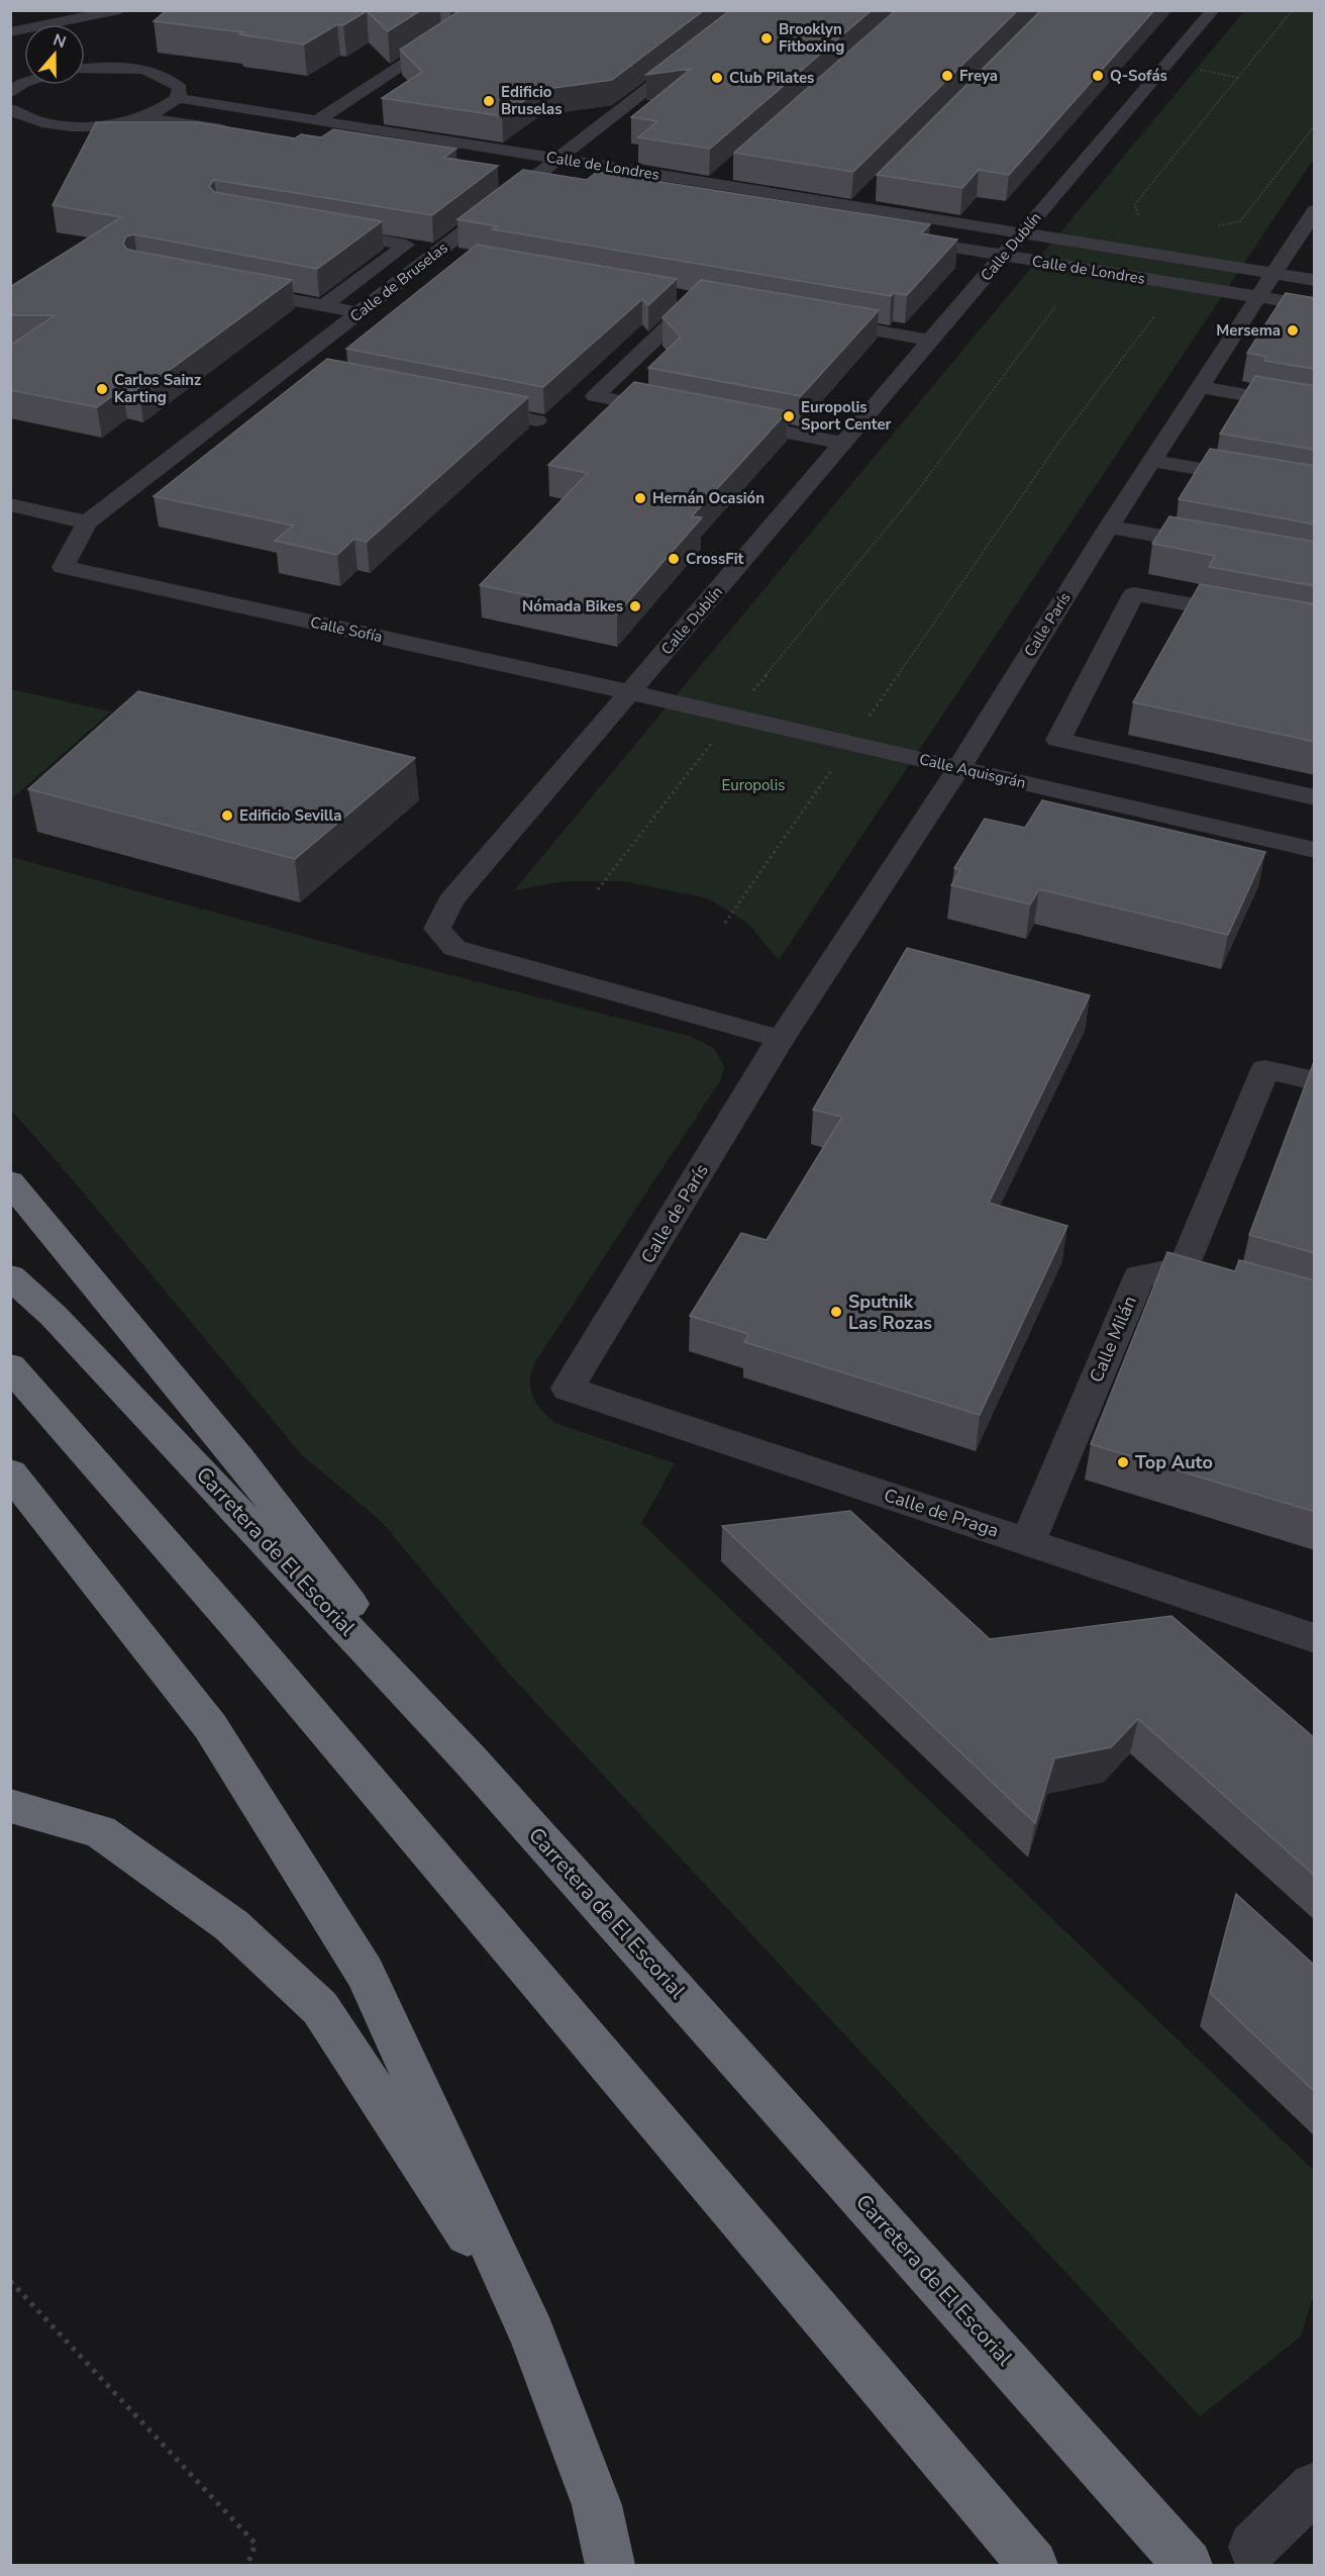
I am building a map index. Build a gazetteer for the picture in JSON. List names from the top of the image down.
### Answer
{
  "streets": {
    "highway": ["Carretera de El Escorial"],
    "street": [
      "Calle de Londres",
      "Calle Dublín",
      "Calle de Bruselas",
      "Calle París",
      "Calle Sofía",
      "Calle Aquisgrán",
      "Calle de París",
      "Calle Milán",
      "Calle de Praga"
    ]
  },
  "crossings": [
    ["Calle de Londres", "Calle Dublín"],
    ["Calle de Londres", "Calle de Bruselas"],
    ["Calle de Londres", "Calle París"],
    ["Calle Dublín", "Calle París"],
    ["Calle Dublín", "Calle Sofía"],
    ["Calle Dublín", "Calle Aquisgrán"],
    ["Calle Dublín", "Calle de París"],
    ["Calle de Bruselas", "Calle Sofía"],
    ["Calle París", "Calle Aquisgrán"],
    ["Calle París", "Calle de París"],
    ["Calle Sofía", "Calle Aquisgrán"],
    ["Calle de París", "Calle de Praga"],
    ["Calle Milán", "Calle de Praga"]
  ],
  "parks": ["Europolis"],
  "places": [
    "Brooklyn Fitboxing",
    "Freya",
    "Q-Sofás",
    "Club Pilates",
    "Edificio Bruselas",
    "Mersema",
    "Carlos Sainz Karting",
    "Europolis Sport Center",
    "Hernán Ocasión",
    "CrossFit",
    "Nómada Bikes",
    "Edificio Sevilla",
    "Sputnik Las Rozas",
    "Top Auto"
  ],
  "north": "top"
}
